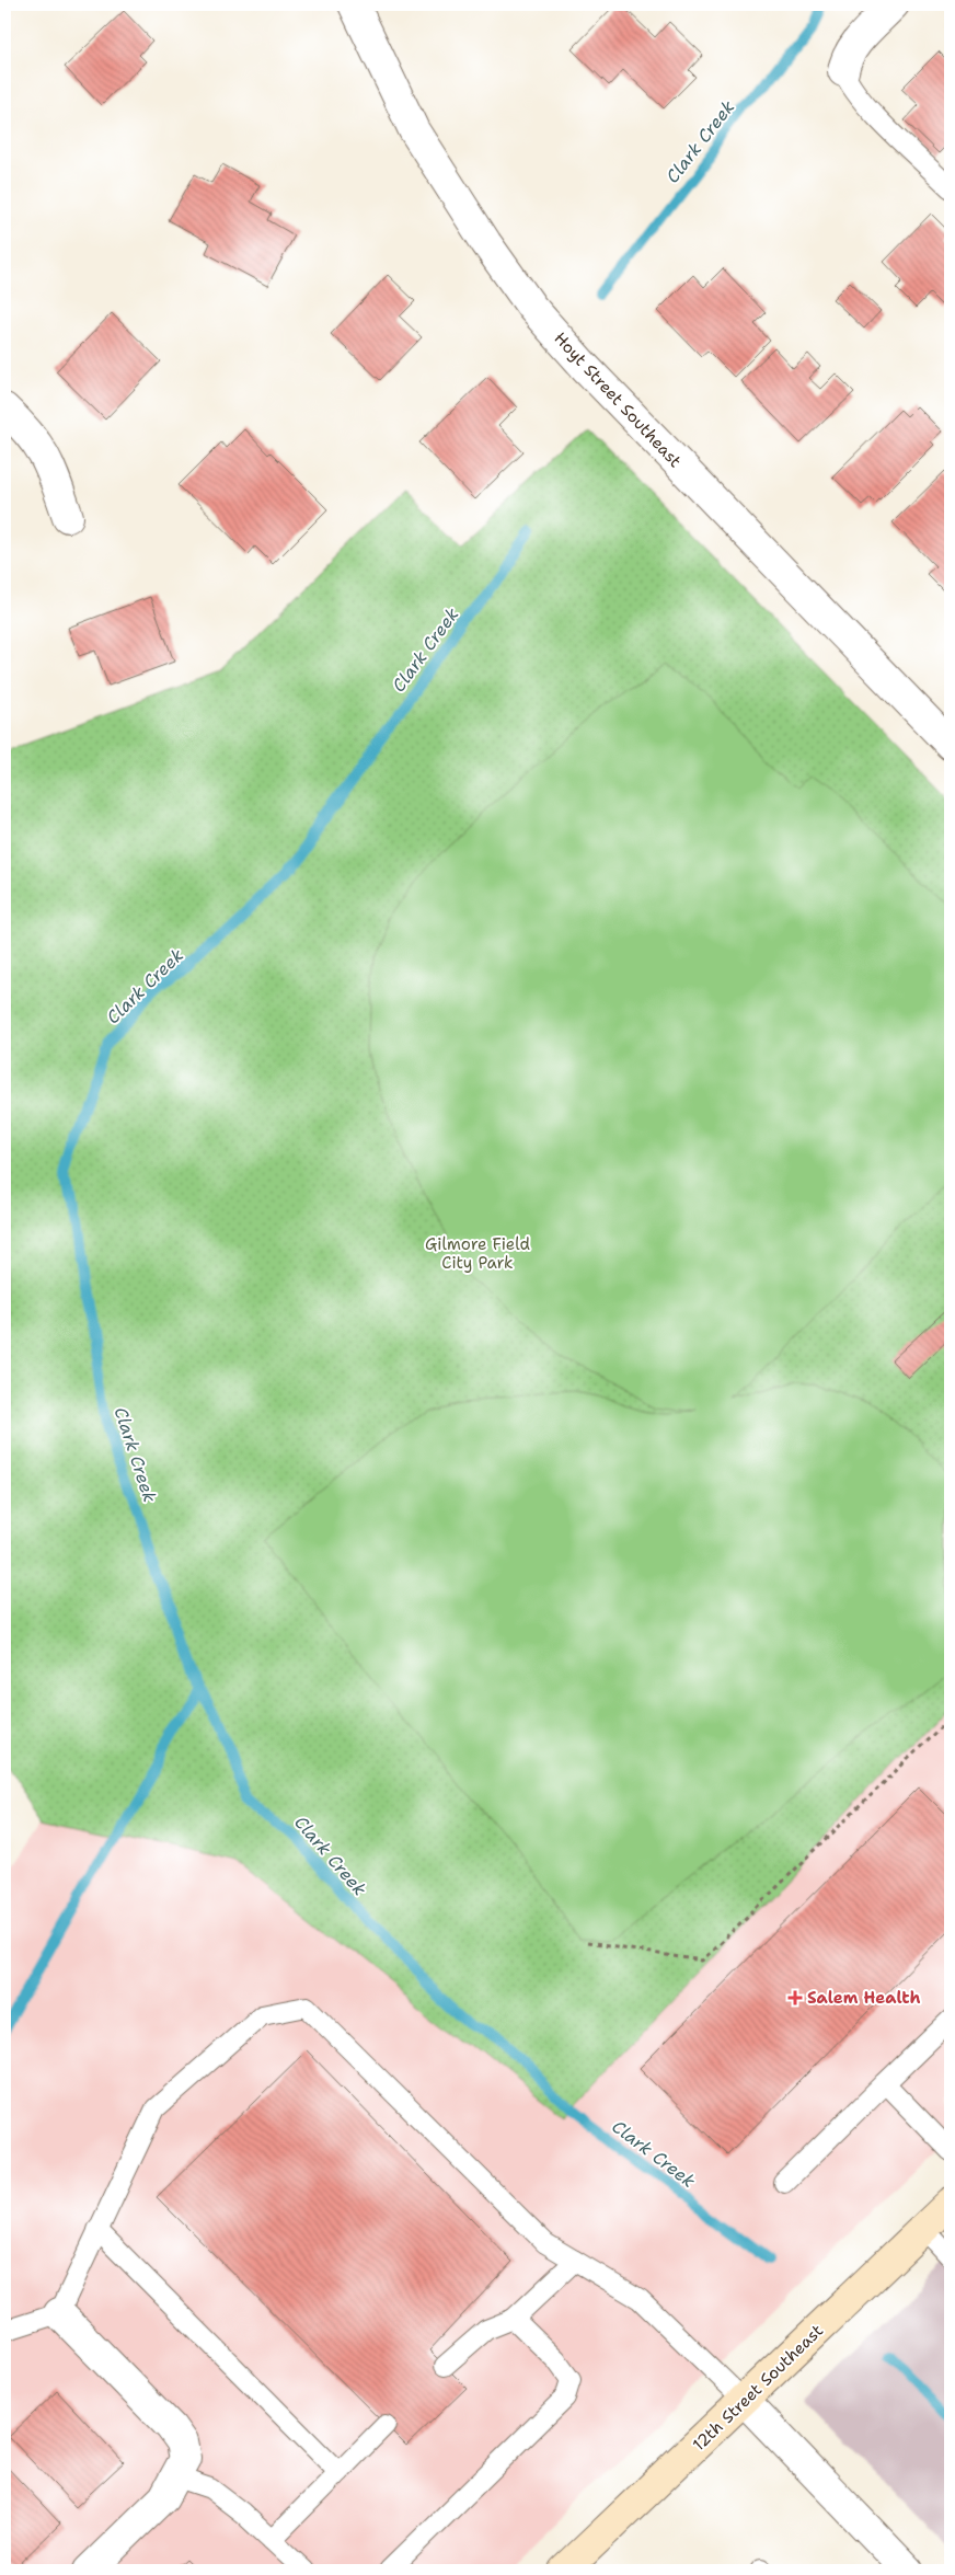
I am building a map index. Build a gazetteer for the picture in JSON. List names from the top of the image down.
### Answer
{
  "streets": {
    "main road": ["12th Street Southeast"],
    "street": ["Hoyt Street Southeast"]
  },
  "water": ["Clark Creek"],
  "parks": ["Gilmore Field City Park"],
  "places": {
    "health": ["Salem Health"]
  }
}
